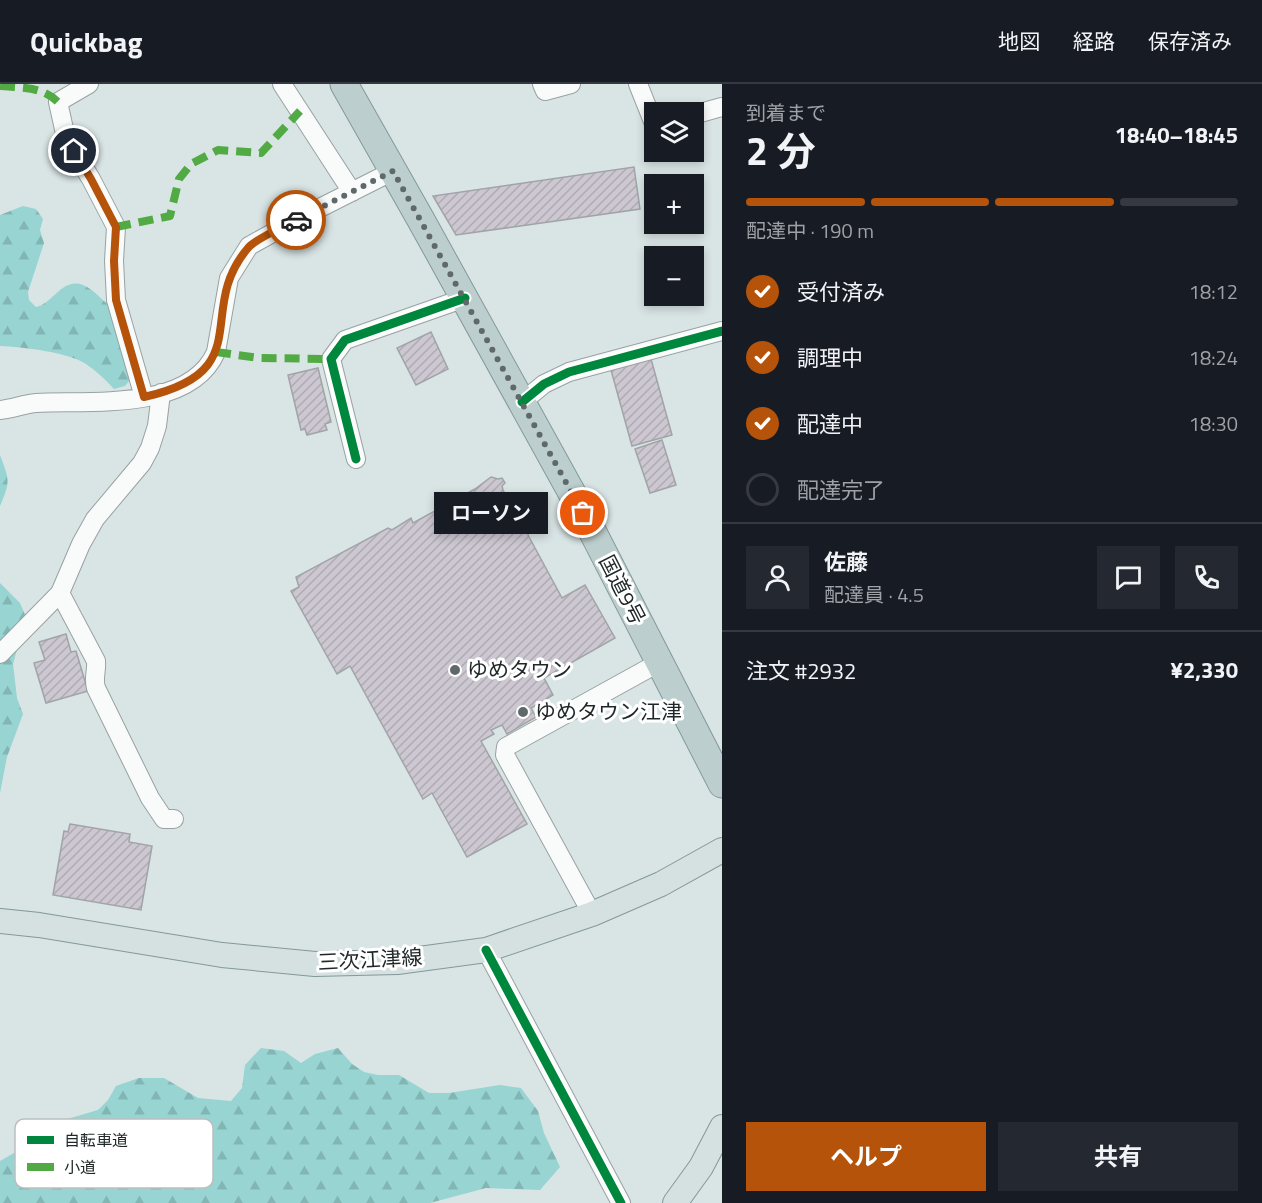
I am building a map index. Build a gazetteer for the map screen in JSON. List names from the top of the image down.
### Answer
{
  "streets": {
    "highway": ["国道9号"],
    "main road": ["三次江津線"]
  },
  "places": ["ローソン", "ゆめタウン", "ゆめタウン江津"],
  "legend": ["自転車道", "小道"],
  "page": {
    "header": "Quickbag",
    "nav": ["地図", "経路", "保存済み"],
    "heading": ["2 分", "到着まで", "18:40–18:45"],
    "panel": [
      "佐藤",
      "配達員 · 4.5",
      "注文 #2932",
      "¥2,330"
    ],
    "map_buttons": ["+", "−"],
    "bar": "配達中 · 190 m",
    "list": [
      ["受付済み", "18:12"],
      ["調理中", "18:24"],
      ["配達中", "18:30"],
      "配達完了"
    ],
    "bubble": "ローソン",
    "buttons": ["ヘルプ", "共有"]
  }
}
